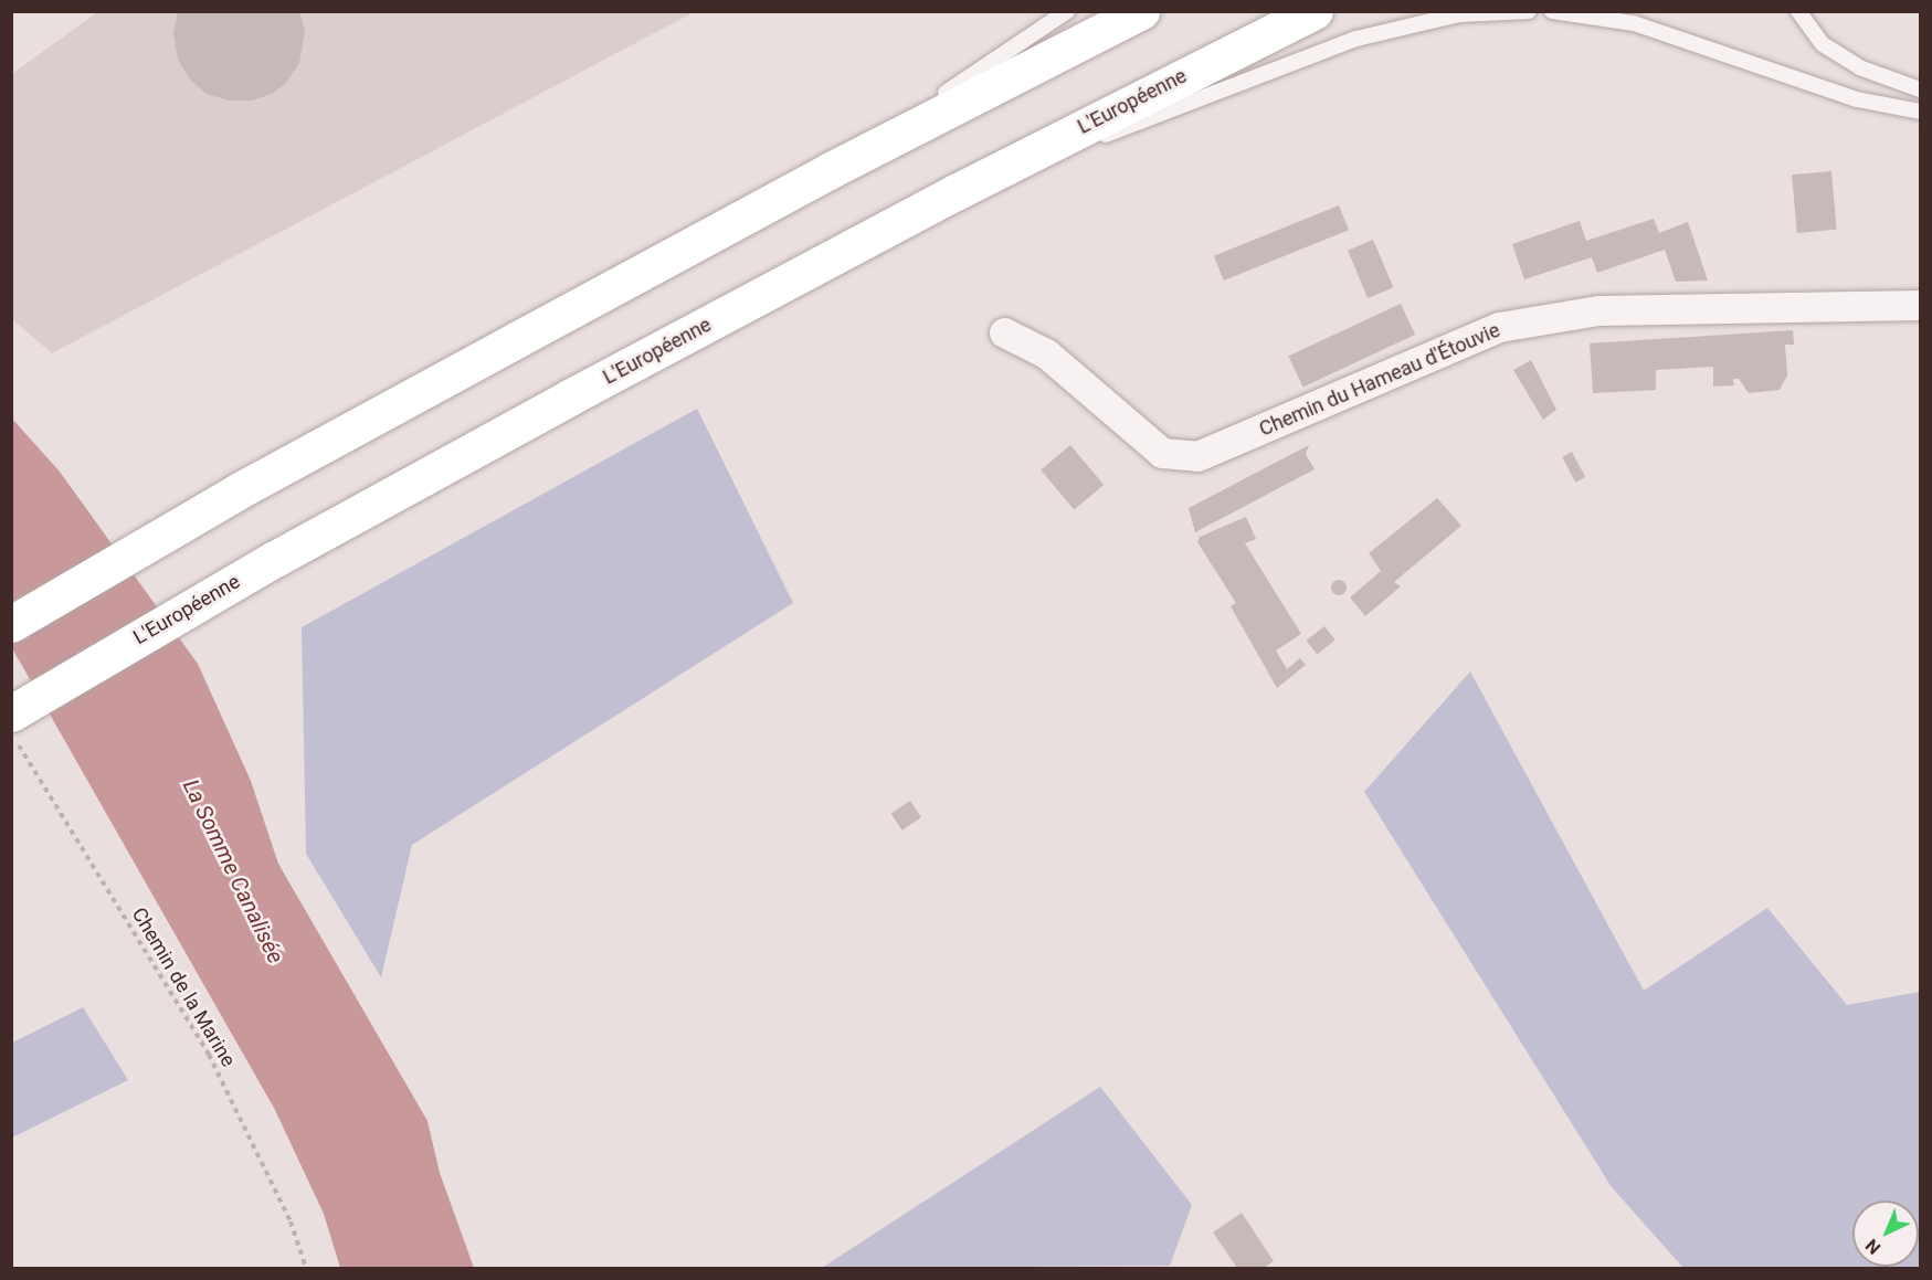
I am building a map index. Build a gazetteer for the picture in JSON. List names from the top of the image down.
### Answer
{
  "streets": {
    "highway": ["L'Européenne"],
    "street": ["Chemin du Hameau d'Étouvie"],
    "path": ["Chemin de la Marine"]
  },
  "water": ["La Somme Canalisée"],
  "north": "bottom left"
}
